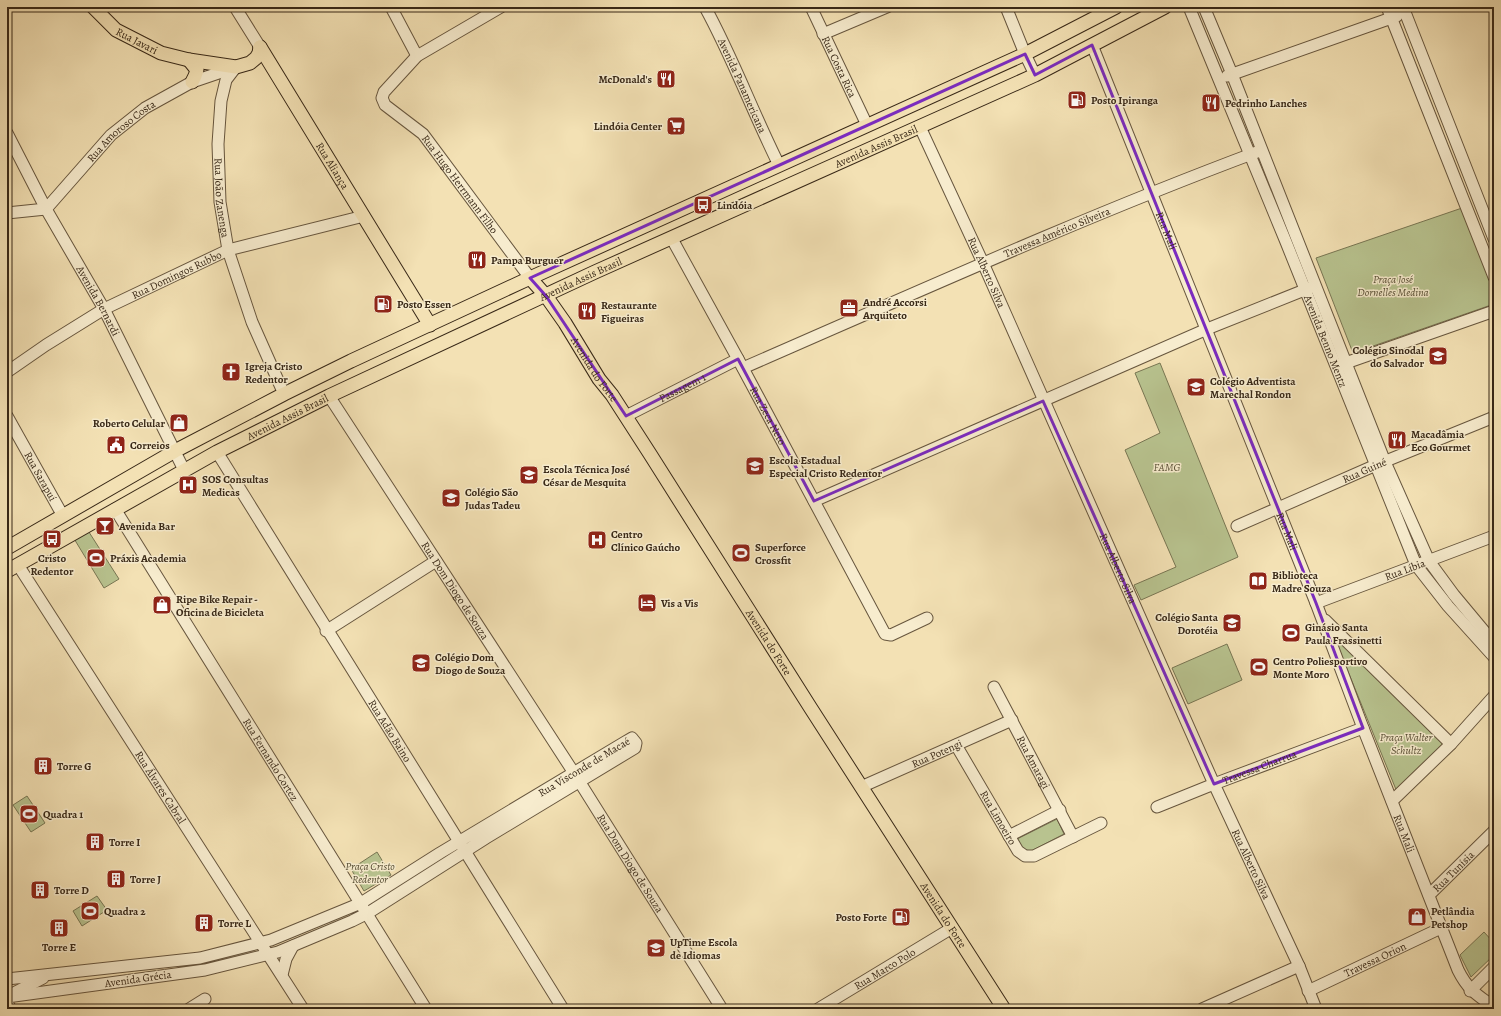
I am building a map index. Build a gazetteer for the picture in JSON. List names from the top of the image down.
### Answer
{
  "streets": {
    "main road": [
      "Rua Javari",
      "Rua Amoroso Costa",
      "Avenida Assis Brasil",
      "Rua Aliança",
      "Avenida do Forte"
    ],
    "street": [
      "Rua Costa Rica",
      "Avenida Panamericana",
      "Rua Hugo Herrmann Filho",
      "Rua João Zanenga",
      "Rua Mali",
      "Travessa Américo Silveira",
      "Rua Alberto Silva",
      "Rua Domingos Rubbo",
      "Avenida Bernardi",
      "Avenida Benno Mentz",
      "Passagem 1",
      "Rua Zeca Neto",
      "Rua Guiné",
      "Rua Sarapuí",
      "Rua Líbia",
      "Rua Dom Diogo de Souza",
      "Rua Adão Baino",
      "Rua Potengi",
      "Rua Fernando Cortez",
      "Rua Amaragi",
      "Travessa Charrua",
      "Rua Visconde de Macaé",
      "Rua Álvares Cabral",
      "Rua Limoeiro",
      "Rua Tunísia",
      "Travessa Orion",
      "Rua Marco Polo",
      "Avenida Grécia"
    ]
  },
  "crossings": [
    ["Rua Javari", "Rua Amoroso Costa"],
    ["Rua Javari", "Rua João Zanenga"],
    ["Rua Costa Rica", "Avenida Assis Brasil"],
    ["Avenida Panamericana", "Avenida Assis Brasil"],
    ["Rua Amoroso Costa", "Rua Aliança"],
    ["Rua Amoroso Costa", "Rua João Zanenga"],
    ["Rua Amoroso Costa", "Avenida Bernardi"],
    ["Avenida Assis Brasil", "Rua Aliança"],
    ["Avenida Assis Brasil", "Rua Hugo Herrmann Filho"],
    ["Avenida Assis Brasil", "Rua João Zanenga"],
    ["Avenida Assis Brasil", "Rua Mali"],
    ["Avenida Assis Brasil", "Rua Alberto Silva"],
    ["Avenida Assis Brasil", "Avenida Bernardi"],
    ["Avenida Assis Brasil", "Avenida do Forte"],
    ["Avenida Assis Brasil", "Rua Zeca Neto"],
    ["Avenida Assis Brasil", "Rua Sarapuí"],
    ["Avenida Assis Brasil", "Rua Dom Diogo de Souza"],
    ["Avenida Assis Brasil", "Rua Adão Baino"],
    ["Avenida Assis Brasil", "Rua Fernando Cortez"],
    ["Avenida Assis Brasil", "Rua Álvares Cabral"],
    ["Rua Aliança", "Rua Domingos Rubbo"],
    ["Rua Hugo Herrmann Filho", "Avenida do Forte"],
    ["Rua João Zanenga", "Rua Domingos Rubbo"],
    ["Rua Mali", "Travessa Américo Silveira"],
    ["Rua Mali", "Rua Guiné"],
    ["Rua Mali", "Rua Líbia"],
    ["Rua Mali", "Travessa Charrua"],
    ["Rua Mali", "Rua Tunísia"],
    ["Rua Mali", "Travessa Orion"],
    ["Travessa Américo Silveira", "Rua Alberto Silva"],
    ["Travessa Américo Silveira", "Avenida Benno Mentz"],
    ["Travessa Américo Silveira", "Passagem 1"],
    ["Travessa Américo Silveira", "Rua Zeca Neto"],
    ["Rua Alberto Silva", "Travessa Charrua"],
    ["Rua Alberto Silva", "Travessa Orion"],
    ["Rua Domingos Rubbo", "Avenida Bernardi"],
    ["Avenida Benno Mentz", "Rua Guiné"],
    ["Avenida Benno Mentz", "Rua Líbia"],
    ["Avenida do Forte", "Passagem 1"],
    ["Avenida do Forte", "Rua Potengi"],
    ["Avenida do Forte", "Rua Marco Polo"],
    ["Passagem 1", "Rua Zeca Neto"],
    ["Rua Dom Diogo de Souza", "Rua Visconde de Macaé"],
    ["Rua Adão Baino", "Rua Visconde de Macaé"],
    ["Rua Potengi", "Rua Amaragi"],
    ["Rua Potengi", "Rua Limoeiro"],
    ["Rua Fernando Cortez", "Rua Visconde de Macaé"],
    ["Rua Amaragi", "Rua Limoeiro"],
    ["Rua Visconde de Macaé", "Rua Álvares Cabral"],
    ["Rua Visconde de Macaé", "Avenida Grécia"],
    ["Rua Álvares Cabral", "Avenida Grécia"]
  ],
  "parks": [
    "Praça José Dornelles Medina",
    "FAMG",
    "Praça Walter Schultz",
    "Praça Cristo Redentor"
  ],
  "places": {
    "restaurant": [
      "McDonald's",
      "Pedrinho Lanches",
      "Pampa Burguer",
      "Restaurante Figueiras",
      "Macadâmia Eco Gourmet"
    ],
    "fuel station": ["Posto Ipiranga", "Posto Essen", "Posto Forte"],
    "supermarket": ["Lindóia Center"],
    "bus stop": ["Lindóia", "Cristo Redentor"],
    "office": ["André Accorsi Arquiteto"],
    "school or university": [
      "Colégio Sinodal do Salvador",
      "Colégio Adventista Marechal Rondon",
      "Escola Estadual Especial Cristo Redentor",
      "Escola Técnica José César de Mesquita",
      "Colégio São Judas Tadeu",
      "Colégio Santa Dorotéia",
      "Colégio Dom Diogo de Souza",
      "UpTime Escola de Idiomas"
    ],
    "church": ["Igreja Cristo Redentor"],
    "shop": ["Roberto Celular", "Ripe Bike Repair - Oficina de Bicicleta", "Petlândia Petshop"],
    "public building": ["Correios"],
    "hospital": ["SOS Consultas Medicas", "Centro Clínico Gaúcho"],
    "bar": ["Avenida Bar"],
    "sports": [
      "Superforce Crossfit",
      "Práxis Academia",
      "Ginásio Santa Paula Frassinetti",
      "Centro Poliesportivo Monte Moro",
      "Quadra 1",
      "Quadra 2"
    ],
    "library": ["Biblioteca Madre Souza"],
    "hotel": ["Vis a Vis"],
    "building": [
      "Torre G",
      "Torre I",
      "Torre J",
      "Torre D",
      "Torre L",
      "Torre E"
    ]
  }
}
